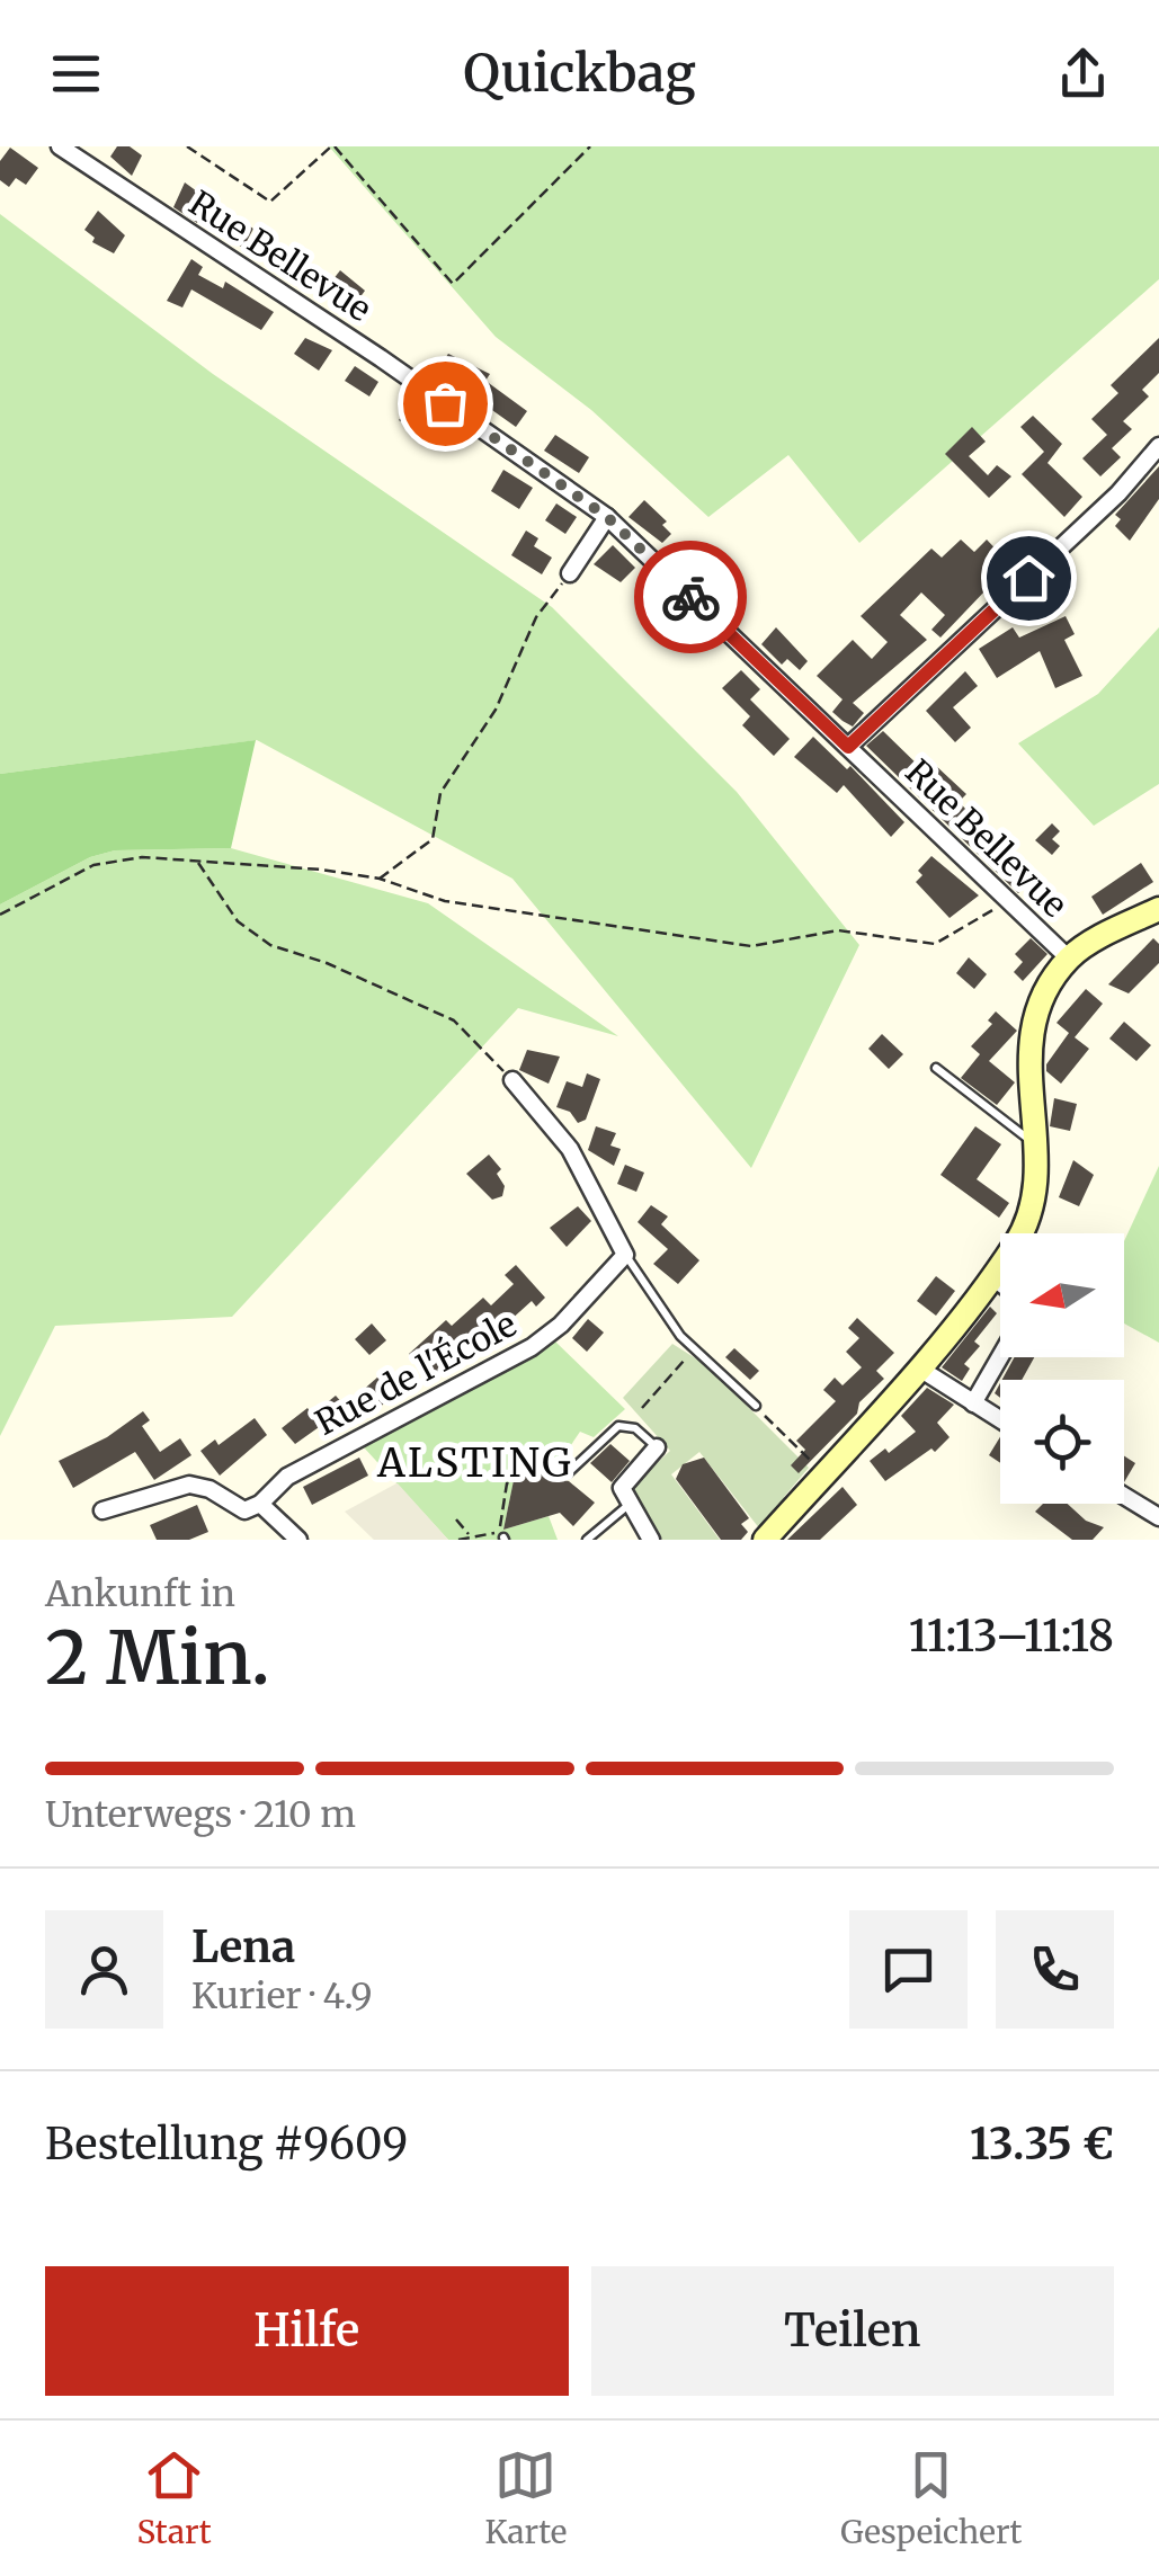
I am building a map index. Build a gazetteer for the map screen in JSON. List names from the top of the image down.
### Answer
{
  "streets": {
    "street": ["Rue Bellevue", "Rue de l'École"]
  },
  "districts": ["ALSTING"],
  "north": "left",
  "page": {
    "header": "Quickbag",
    "heading": ["2 Min.", "Ankunft in", "11:13–11:18"],
    "panel": [
      "Lena",
      "Kurier · 4.9",
      "Bestellung #9609",
      "13.35 €"
    ],
    "bar": "Unterwegs · 210 m",
    "buttons": ["Hilfe", "Teilen"],
    "tabs": ["Start", "Karte", "Gespeichert"]
  }
}
